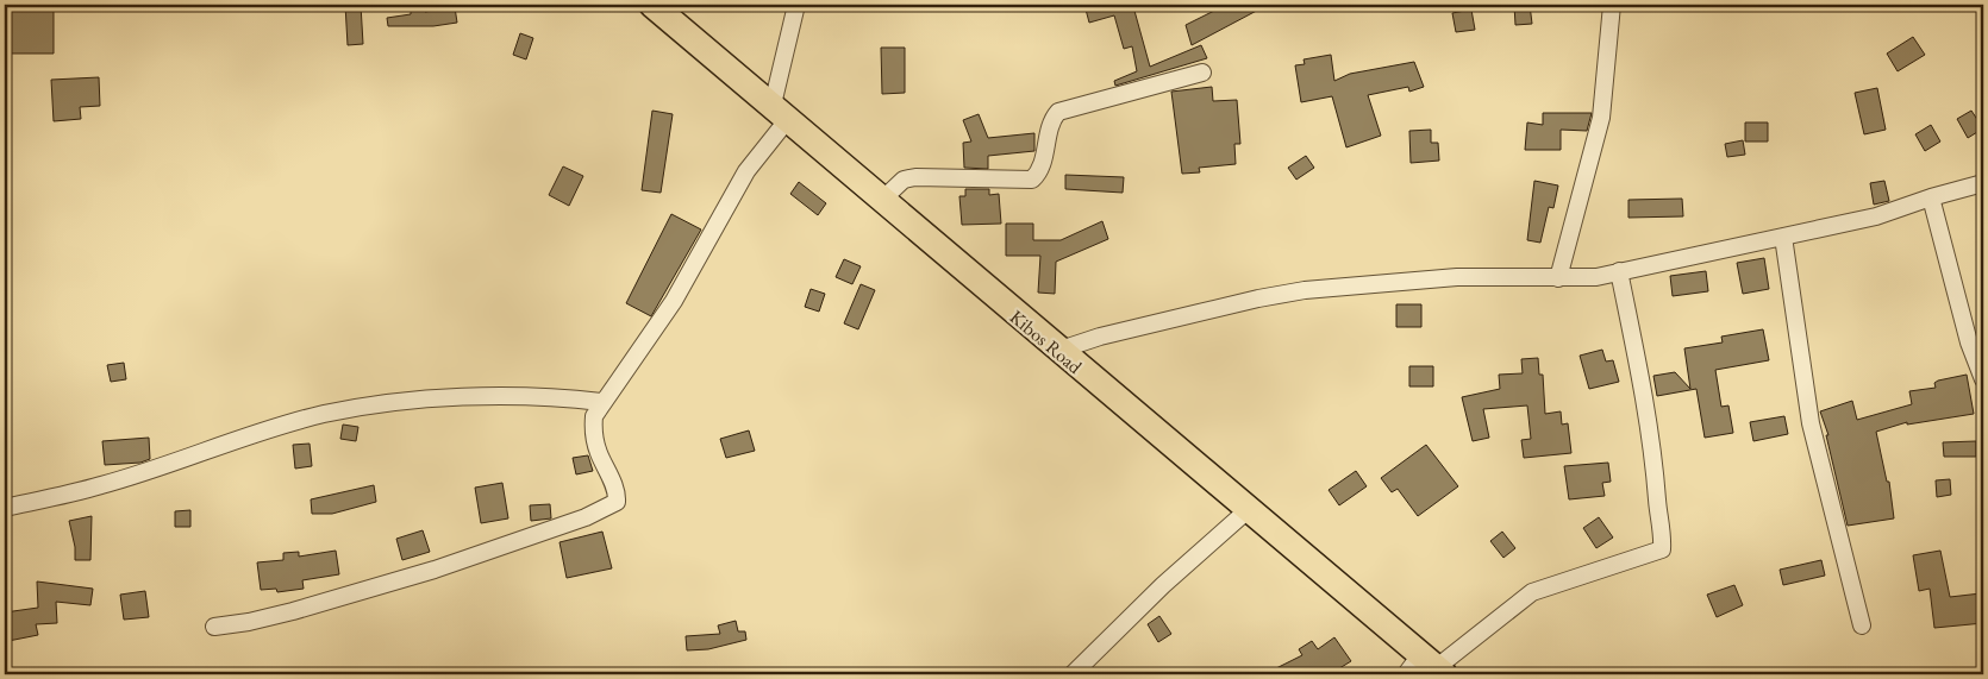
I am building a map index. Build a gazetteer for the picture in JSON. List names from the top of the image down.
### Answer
{
  "streets": {
    "main road": ["Kibos Road"]
  }
}
